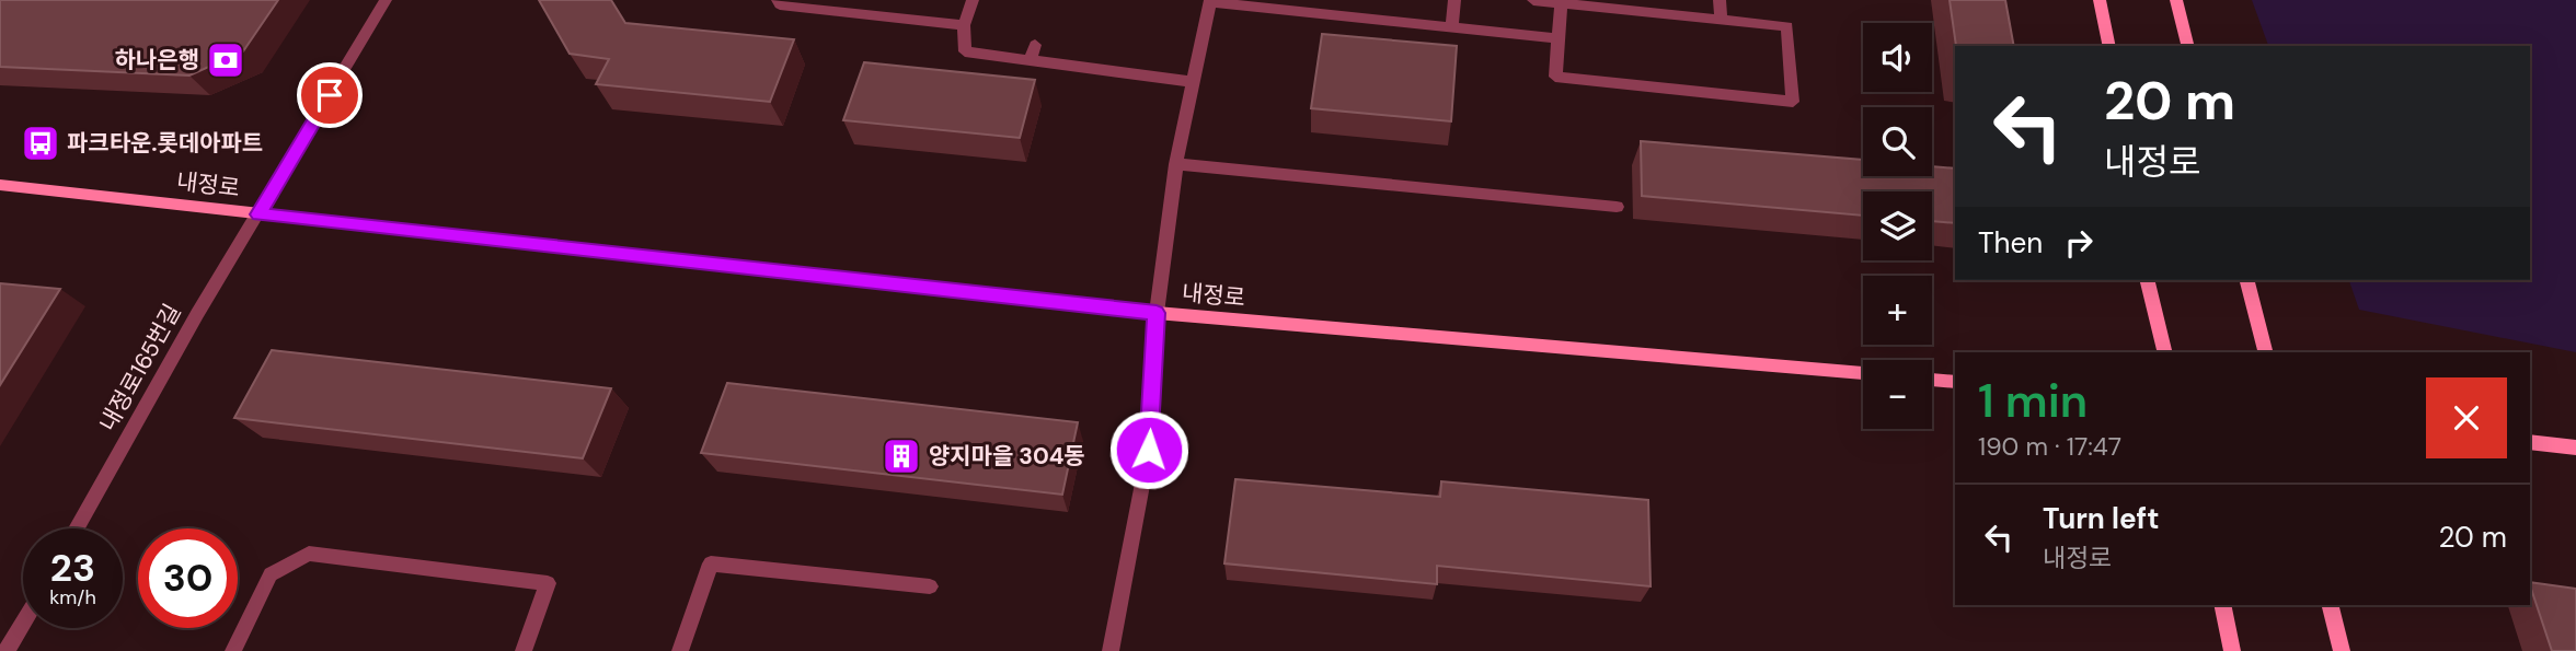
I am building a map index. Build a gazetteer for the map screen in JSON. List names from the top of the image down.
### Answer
{
  "streets": {
    "street": ["내정로", "내정로165번길"]
  },
  "crossings": [
    ["내정로", "내정로165번길"]
  ],
  "places": {
    "bank": ["하나은행"],
    "bus stop": ["파크타운.롯데아파트"],
    "building": ["양지마을 304동"]
  },
  "page": {
    "map_buttons": ["+", "−"],
    "turn": ["20 m", "내정로"],
    "then": "Then",
    "heading": ["1 min", "190 m · 17:47"],
    "list": [
      {
        "name": "Turn left",
        "note": "내정로",
        "value": "20 m"
      }
    ],
    "speed": "23 km/h",
    "limit": "30"
  }
}
